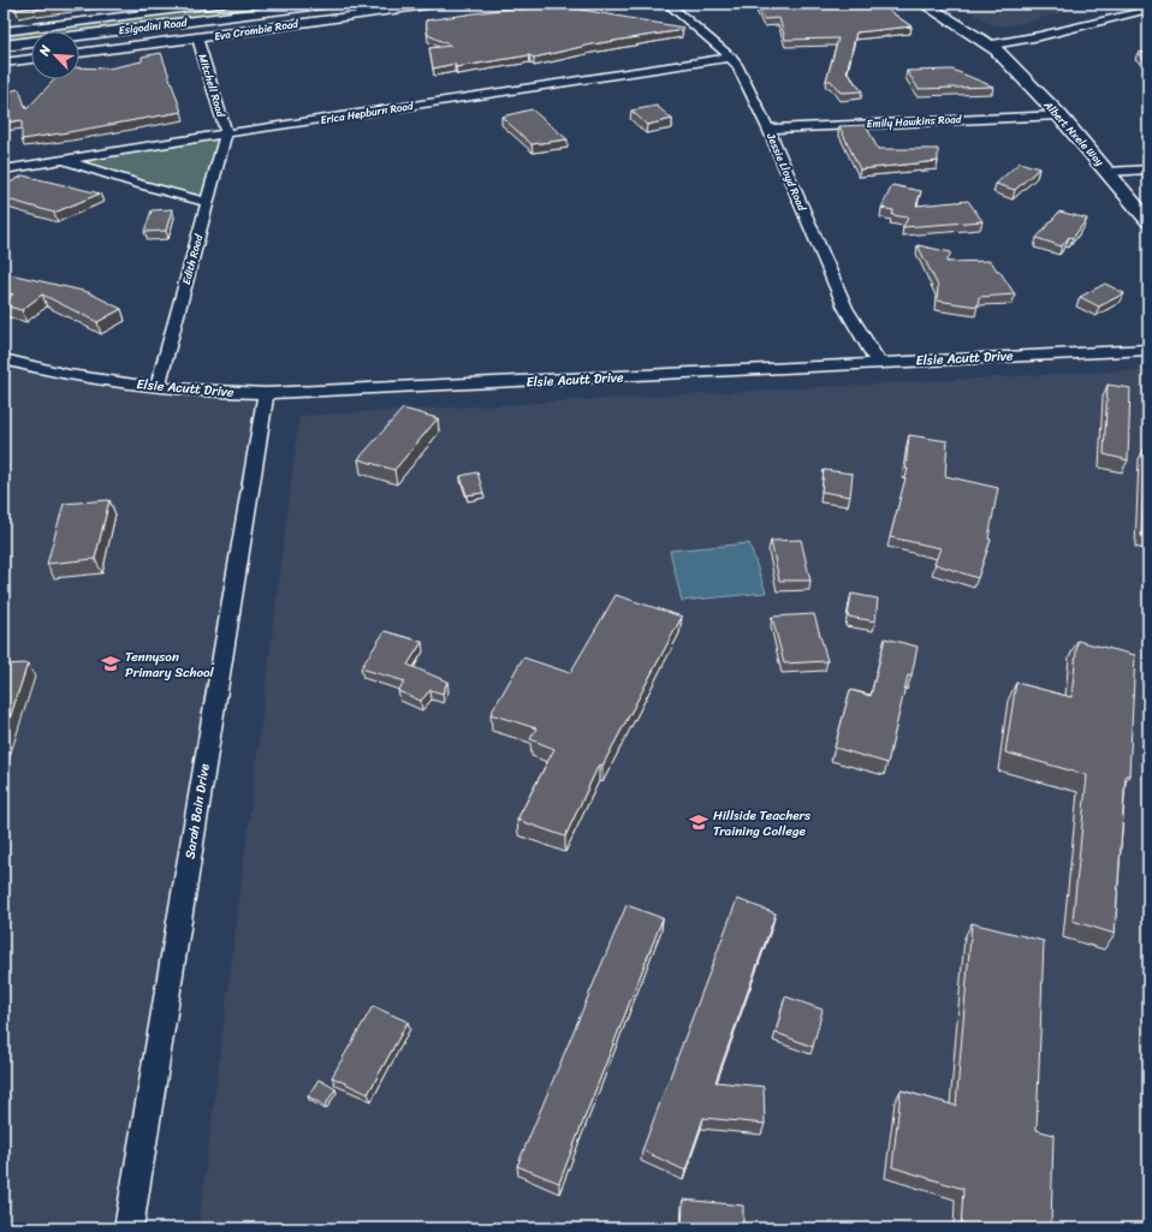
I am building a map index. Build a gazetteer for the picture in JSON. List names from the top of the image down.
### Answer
{
  "streets": {
    "main road": ["Esigodini Road", "Albert Nxele Way"],
    "street": [
      "Eva Crombie Road",
      "Mitchell Road",
      "Erica Hepburn Road",
      "Emily Hawkins Road",
      "Jessie Lloyd Road",
      "Edith Road",
      "Elsie Acutt Drive",
      "Sarah Bain Drive"
    ]
  },
  "crossings": [
    ["Eva Crombie Road", "Mitchell Road"],
    ["Mitchell Road", "Erica Hepburn Road"],
    ["Mitchell Road", "Edith Road"],
    ["Erica Hepburn Road", "Jessie Lloyd Road"],
    ["Erica Hepburn Road", "Edith Road"],
    ["Emily Hawkins Road", "Albert Nxele Way"],
    ["Emily Hawkins Road", "Jessie Lloyd Road"],
    ["Jessie Lloyd Road", "Elsie Acutt Drive"],
    ["Edith Road", "Elsie Acutt Drive"],
    ["Elsie Acutt Drive", "Sarah Bain Drive"]
  ],
  "places": {
    "school or university": ["Tennyson Primary School", "Hillside Teachers Training College"]
  },
  "north": "top left"
}
